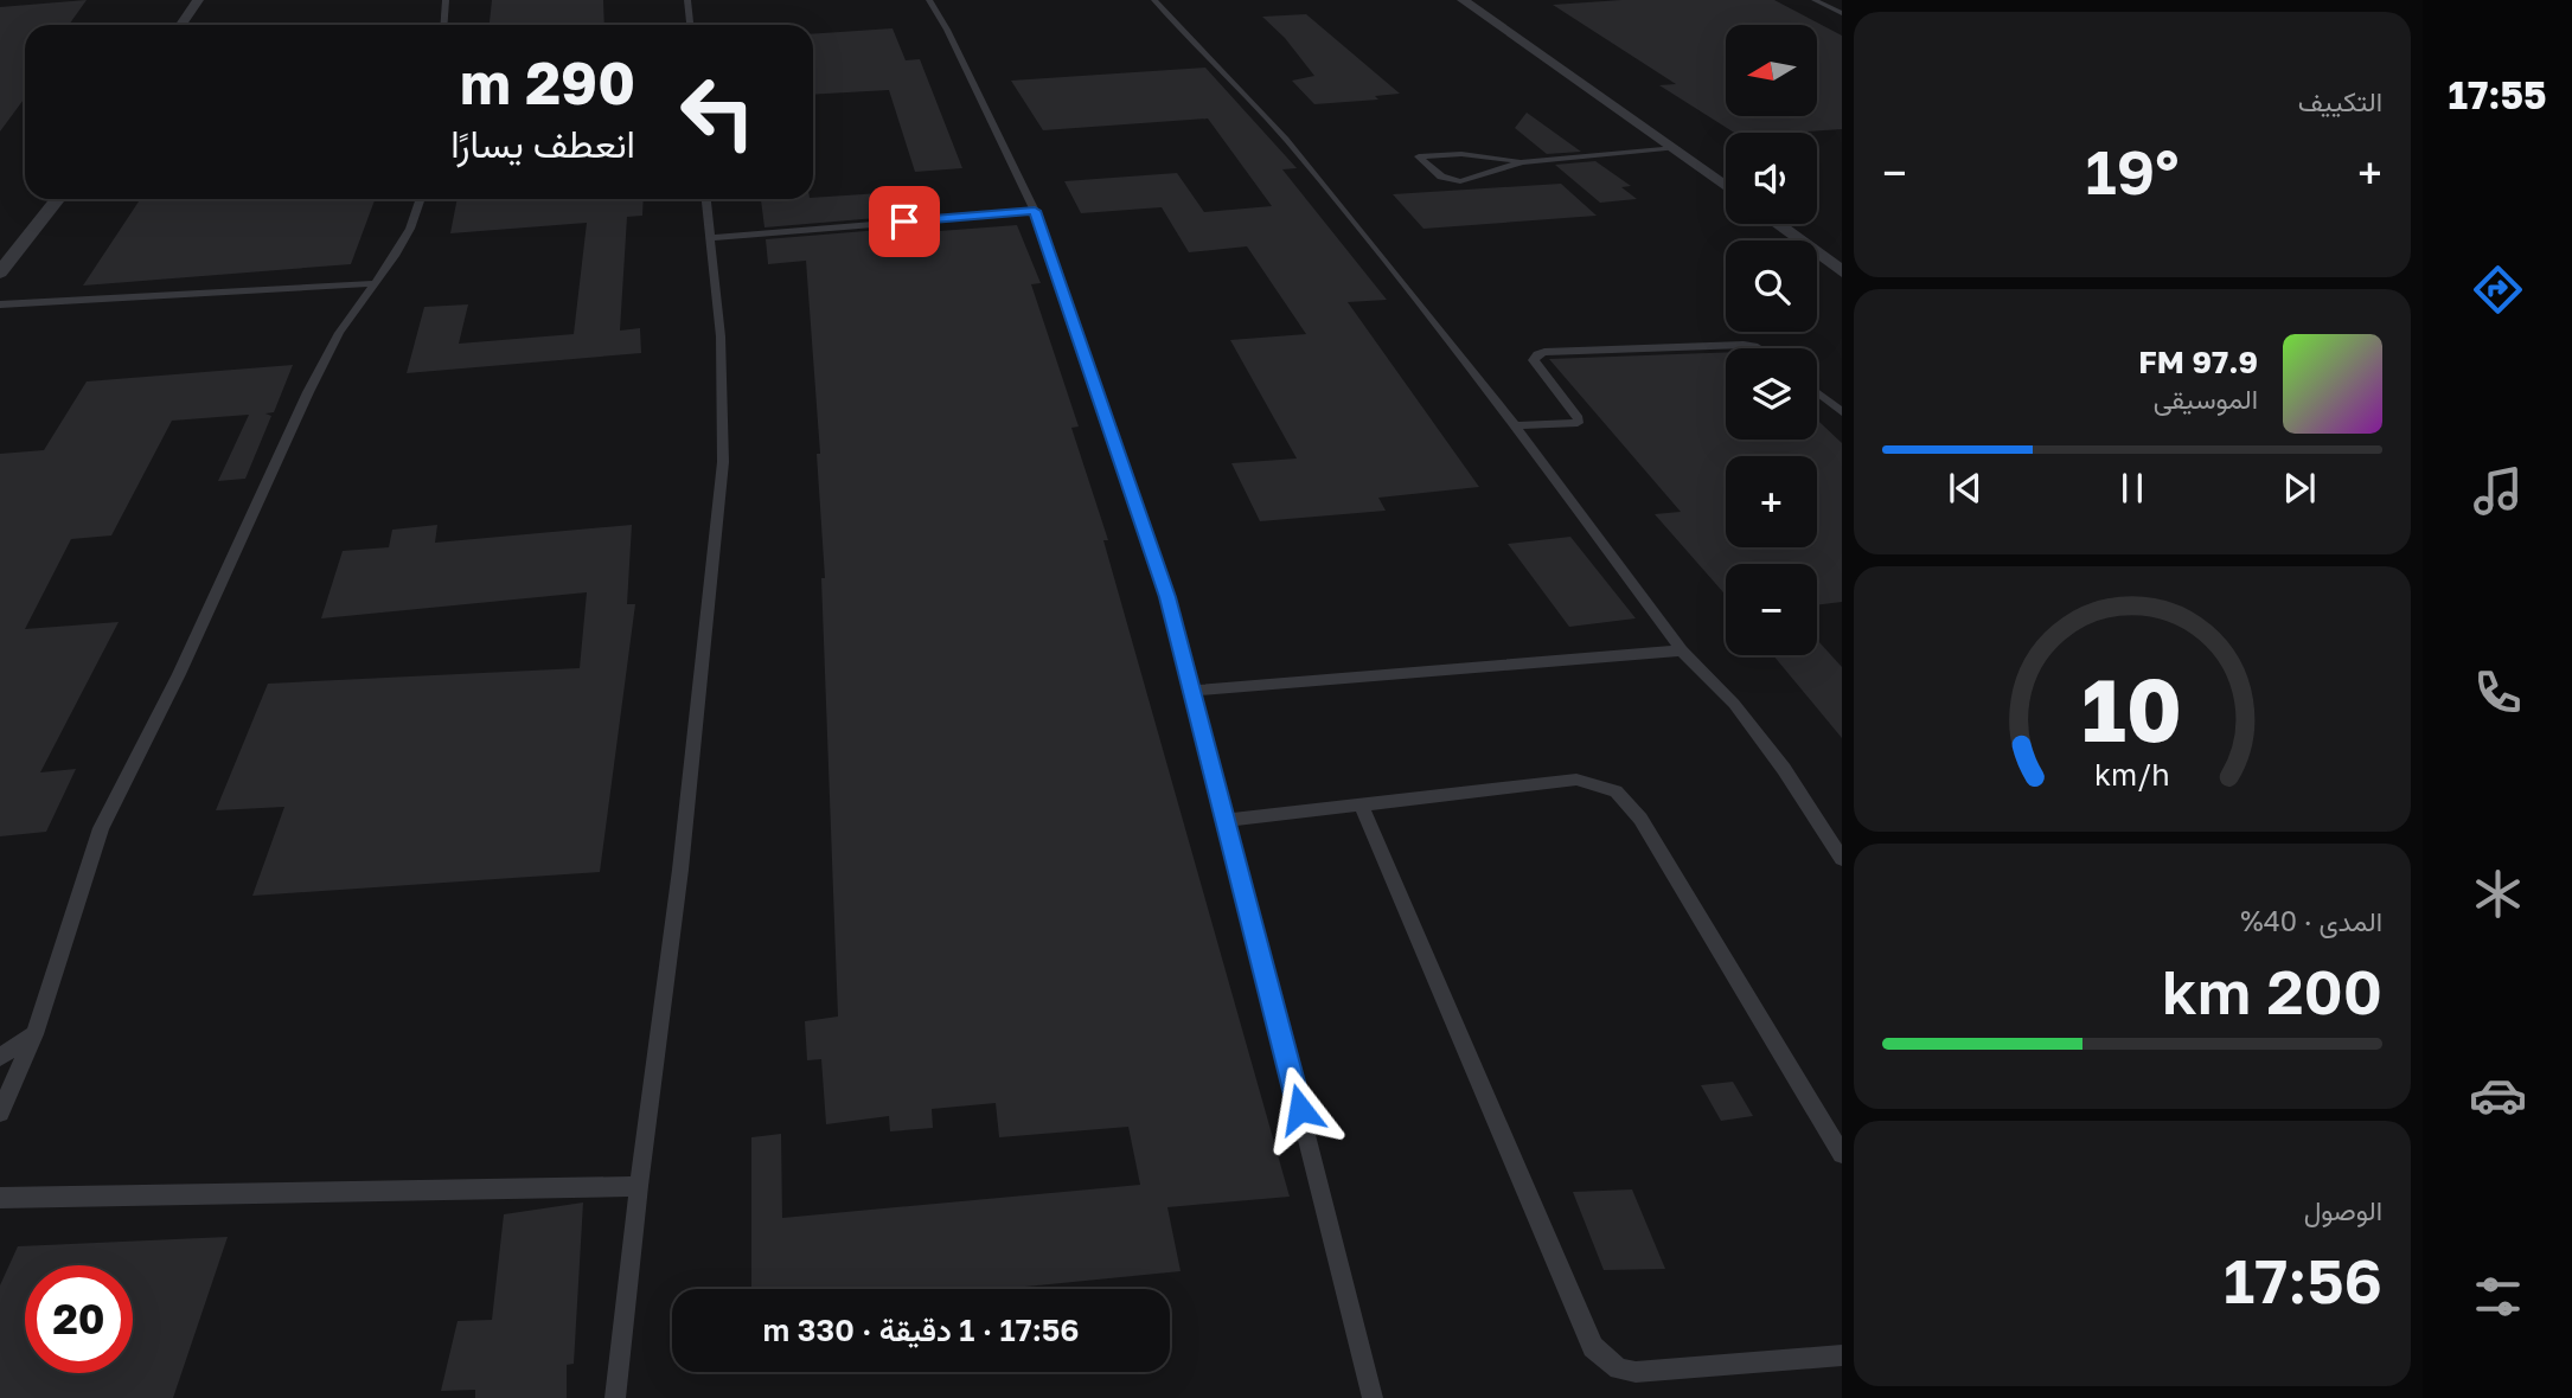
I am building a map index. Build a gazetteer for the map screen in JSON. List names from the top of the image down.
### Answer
{
  "north": "left",
  "page": {
    "tabs": "17:55",
    "tile": [
      "التكييف",
      ["المدى · 40%", "200 km"],
      ["الوصول", "17:56"]
    ],
    "map_buttons": ["+", "−"],
    "turn": ["290 m", "انعطف يسارًا"],
    "heat": ["−", "19°", "+"],
    "song": ["97.9 FM", "الموسيقى"],
    "limit": "20",
    "trip": "17:56 · 1 دقيقة · 330 m",
    "gauge": ["10", "km/h"]
  }
}
